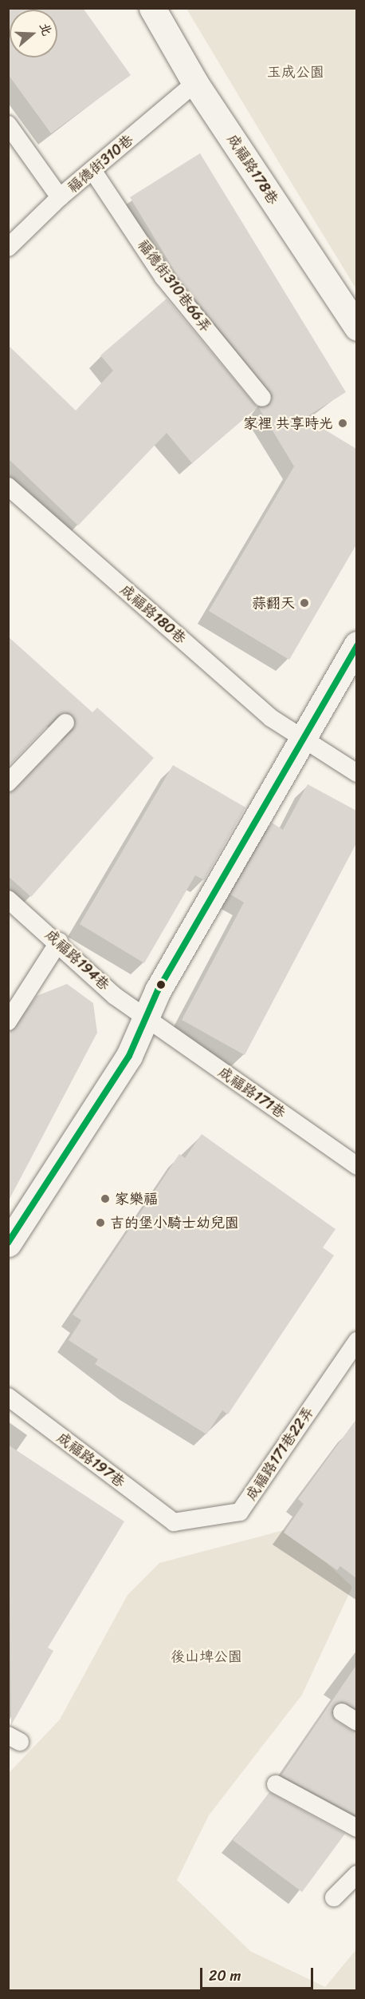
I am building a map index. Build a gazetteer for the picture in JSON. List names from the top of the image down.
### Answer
{
  "streets": {
    "street": ["成福路178巷"],
    "lane": [
      "福德街310巷",
      "福德街310巷66弄",
      "成福路180巷",
      "成福路194巷",
      "成福路171巷",
      "成福路171巷22弄",
      "成福路197巷"
    ]
  },
  "crossings": [
    ["福德街310巷", "成福路178巷"],
    ["福德街310巷", "福德街310巷66弄"],
    ["成福路194巷", "成福路171巷"],
    ["成福路171巷22弄", "成福路197巷"]
  ],
  "parks": ["玉成公園", "後山埤公園"],
  "places": [
    "家裡 共享時光",
    "蒜翻天",
    "家樂福",
    "吉的堡小騎士幼兒園"
  ],
  "scale_bar": "20 m",
  "north": "right"
}
